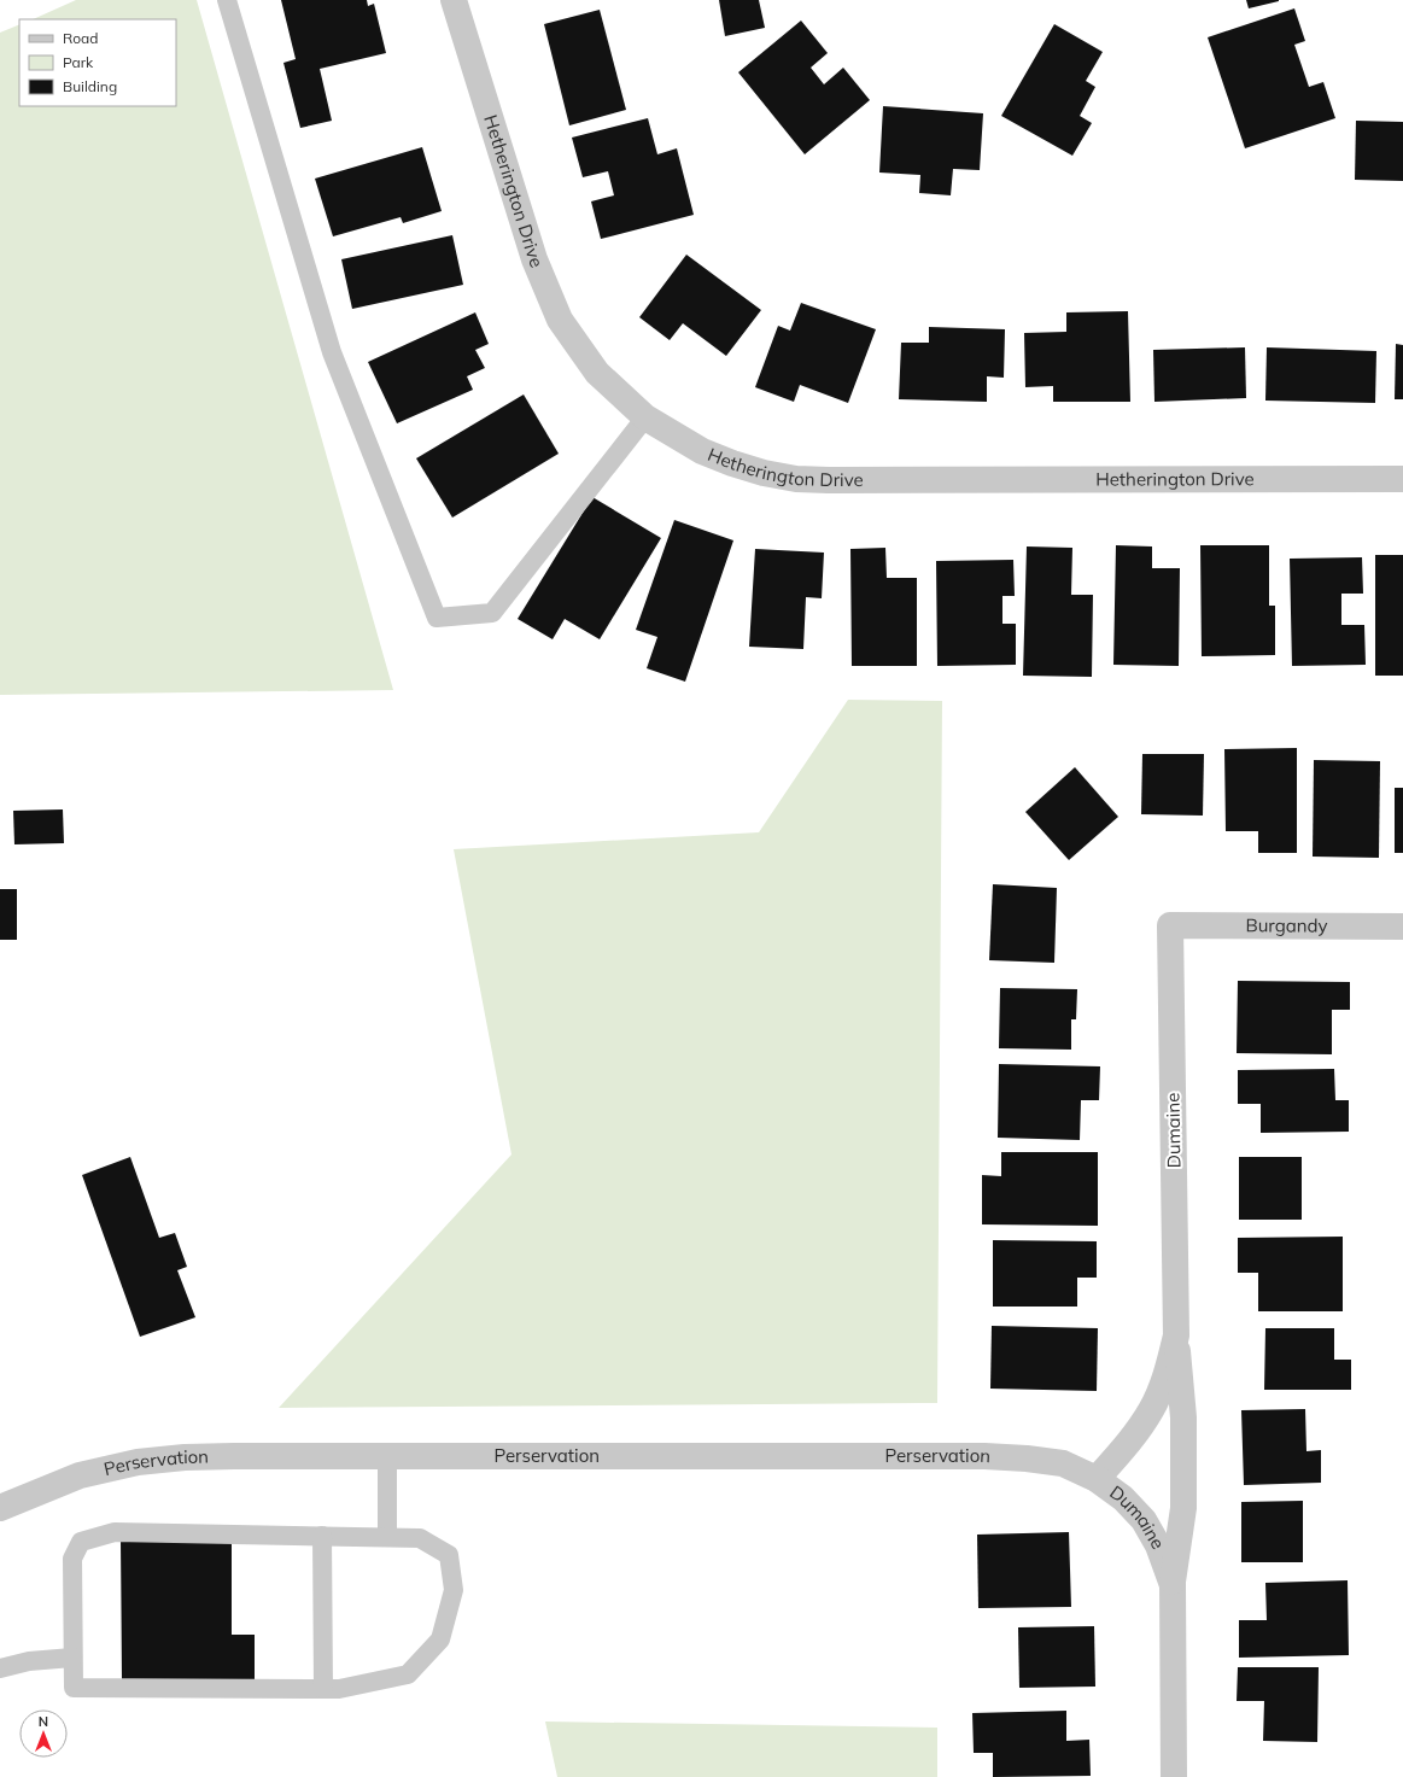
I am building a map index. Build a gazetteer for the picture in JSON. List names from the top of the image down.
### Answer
{
  "streets": {
    "street": [
      "Hetherington Drive",
      "Burgandy",
      "Dumaine",
      "Perservation"
    ]
  },
  "crossings": [
    ["Burgandy", "Dumaine"],
    ["Dumaine", "Perservation"]
  ],
  "legend": ["Road", "Park", "Building"],
  "north": "top"
}
